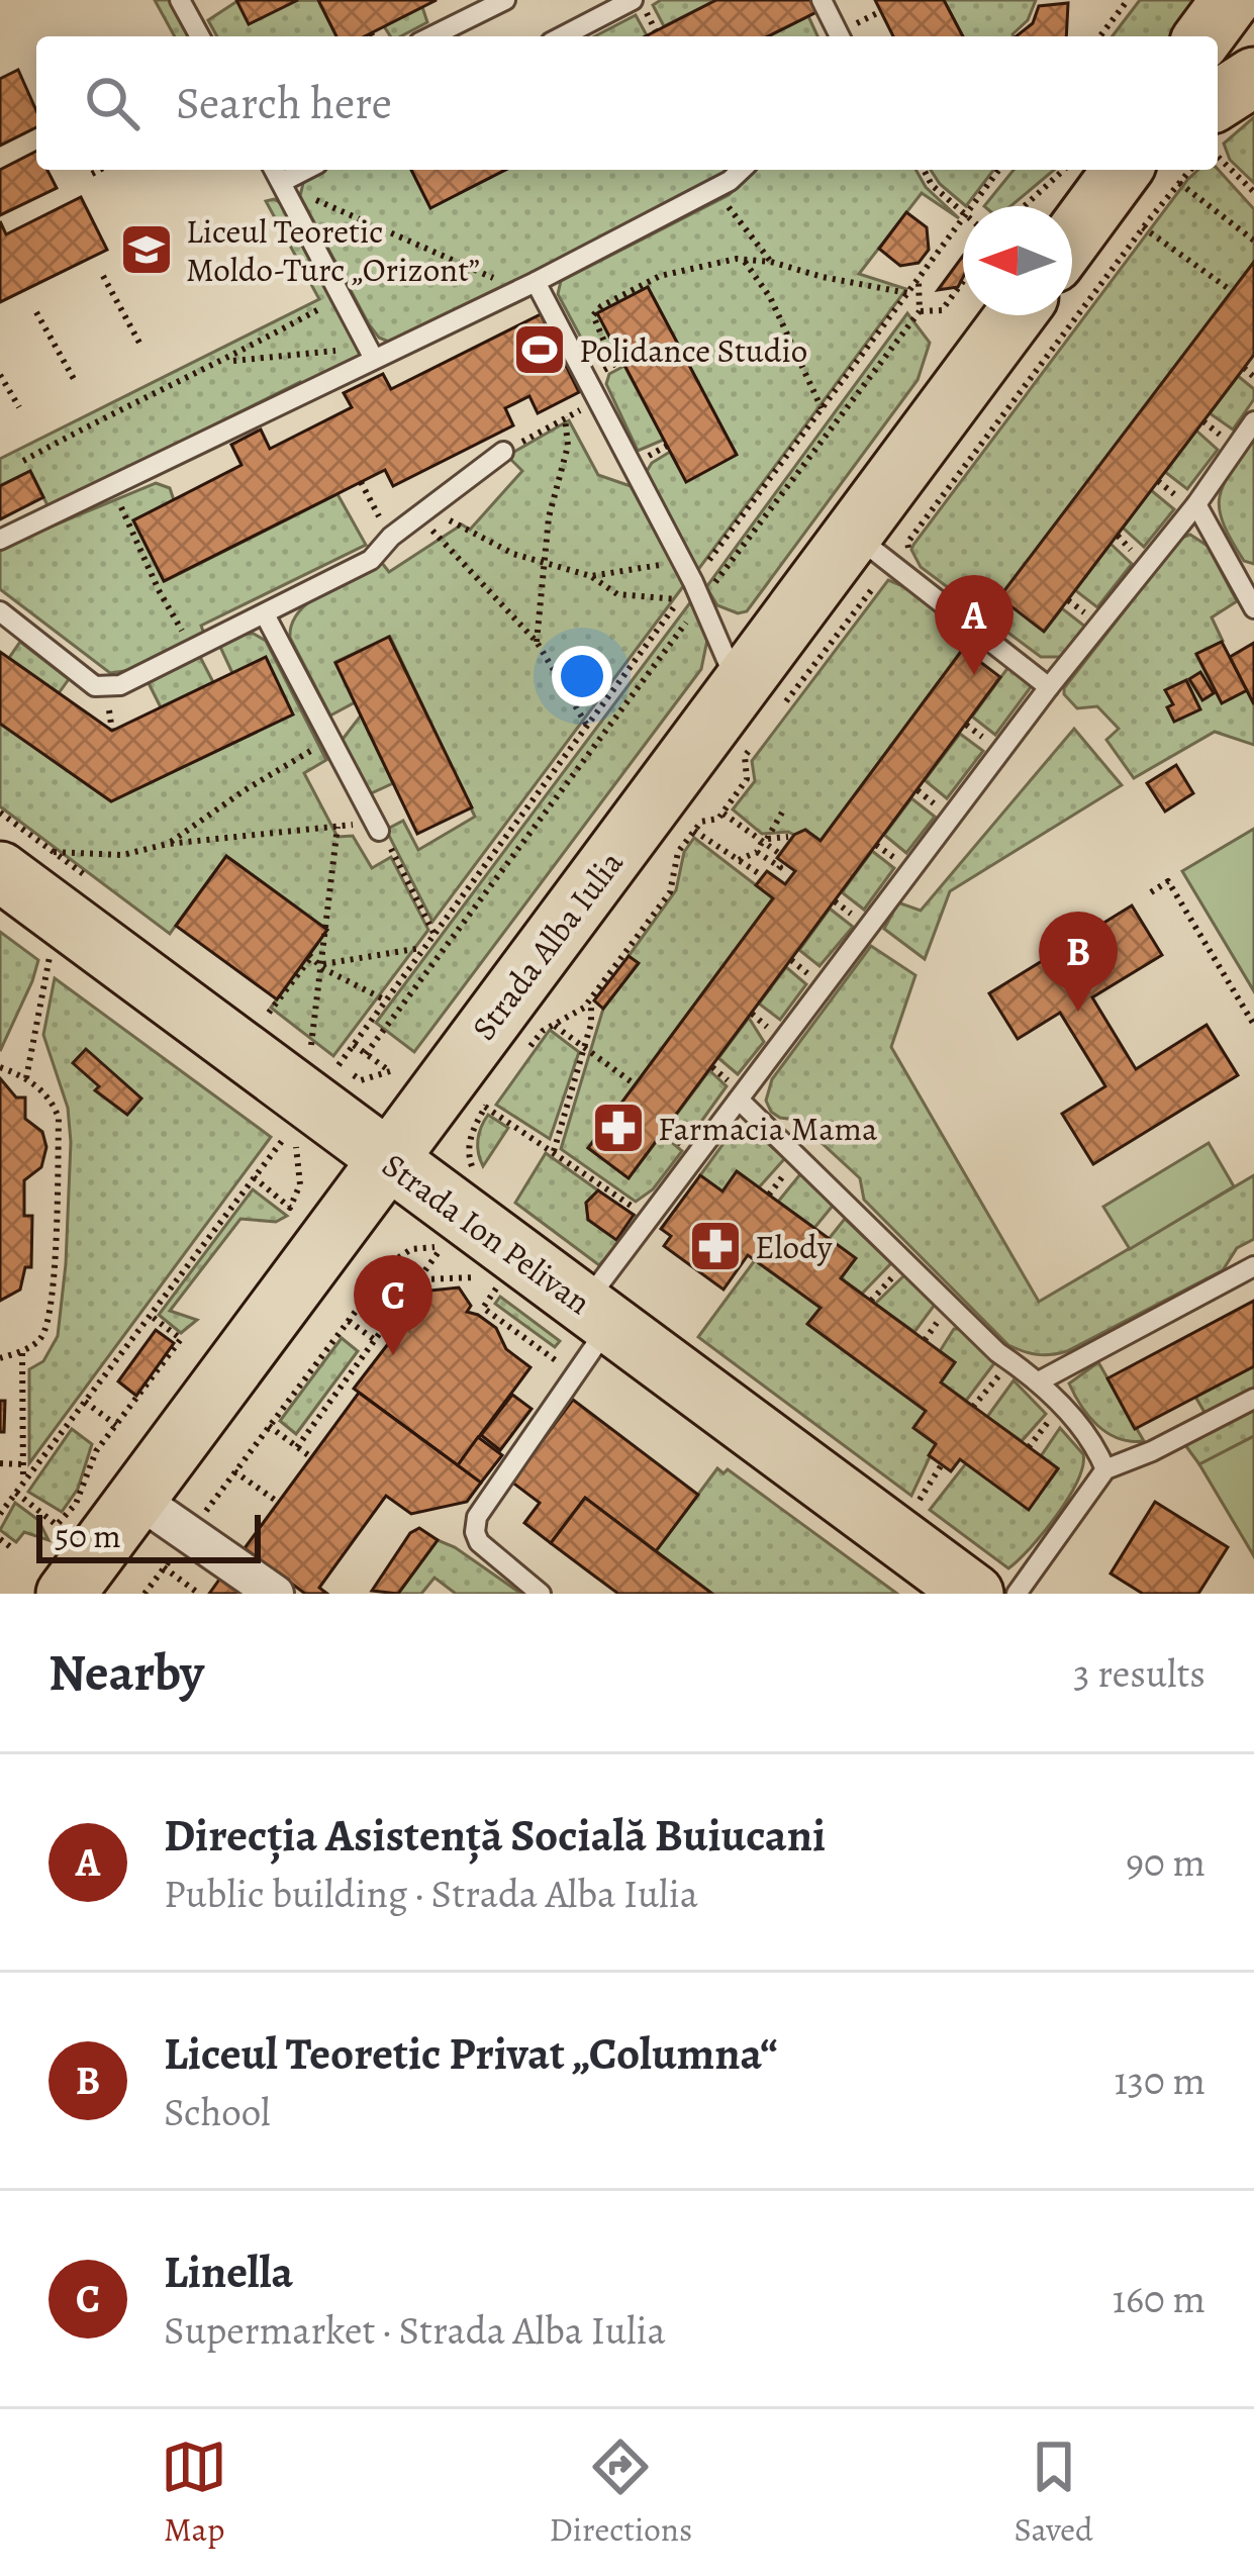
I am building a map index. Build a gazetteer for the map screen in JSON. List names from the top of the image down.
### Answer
{
  "streets": {
    "main road": ["Strada Alba Iulia", "Strada Ion Pelivan"]
  },
  "crossings": [
    ["Strada Alba Iulia", "Strada Ion Pelivan"]
  ],
  "places": {
    "school or university": ["Liceul Teoretic Moldo-Turc „Orizont”"],
    "sports": ["Polidance Studio"],
    "pharmacy": ["Farmacia Mama", "Elody"]
  },
  "scale_bar": "50 m",
  "north": "left",
  "page": {
    "search": "Search here",
    "pins": ["A", "B", "C"],
    "scale": "50 m",
    "heading": ["Nearby", "3 results"],
    "list": [
      {
        "mark": "A",
        "name": "Direcția Asistență Socială Buiucani",
        "note": "Public building · Strada Alba Iulia",
        "value": "90 m"
      },
      {
        "mark": "B",
        "name": "Liceul Teoretic Privat „Columna“",
        "note": "School",
        "value": "130 m"
      },
      {
        "mark": "C",
        "name": "Linella",
        "note": "Supermarket · Strada Alba Iulia",
        "value": "160 m"
      }
    ],
    "nav": ["Map", "Directions", "Saved"]
  }
}
